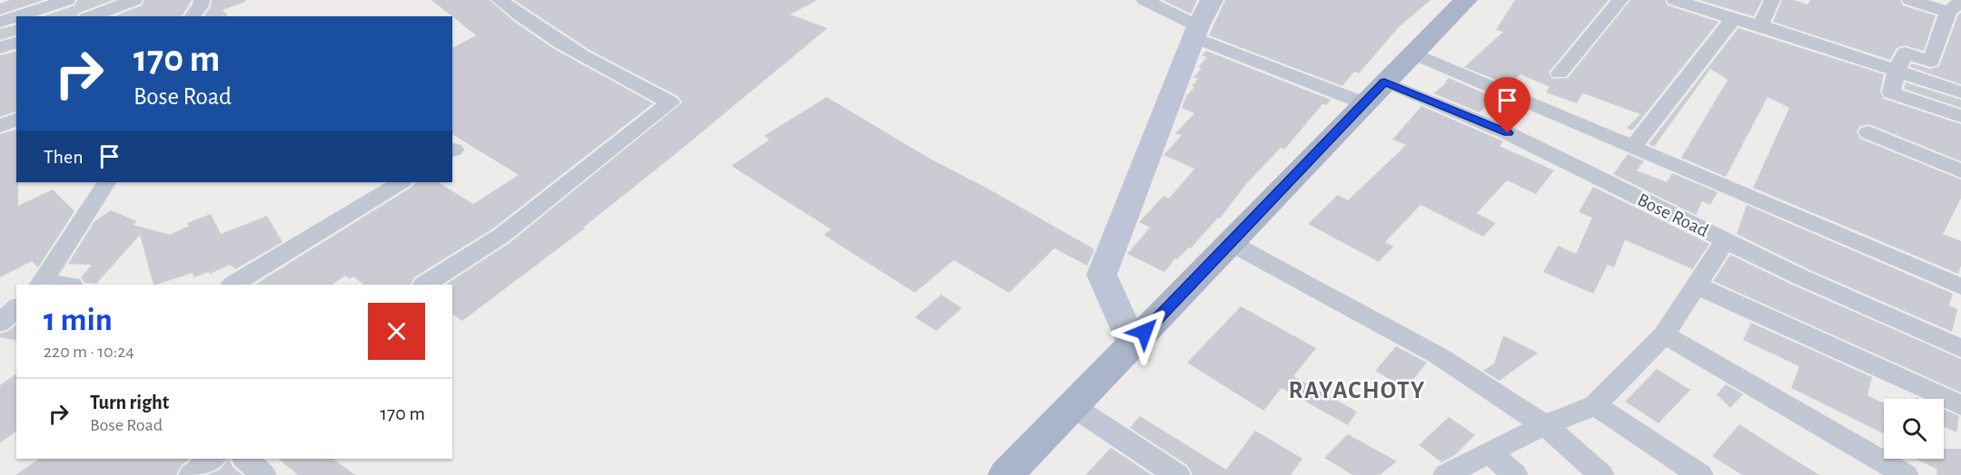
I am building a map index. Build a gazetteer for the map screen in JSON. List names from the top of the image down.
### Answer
{
  "streets": {
    "street": ["Bose Road"]
  },
  "districts": ["RAYACHOTY"],
  "page": {
    "turn": ["170 m", "Bose Road"],
    "then": "Then",
    "heading": ["1 min", "220 m · 10:24"],
    "list": [
      {
        "name": "Turn right",
        "note": "Bose Road",
        "value": "170 m"
      }
    ]
  }
}
